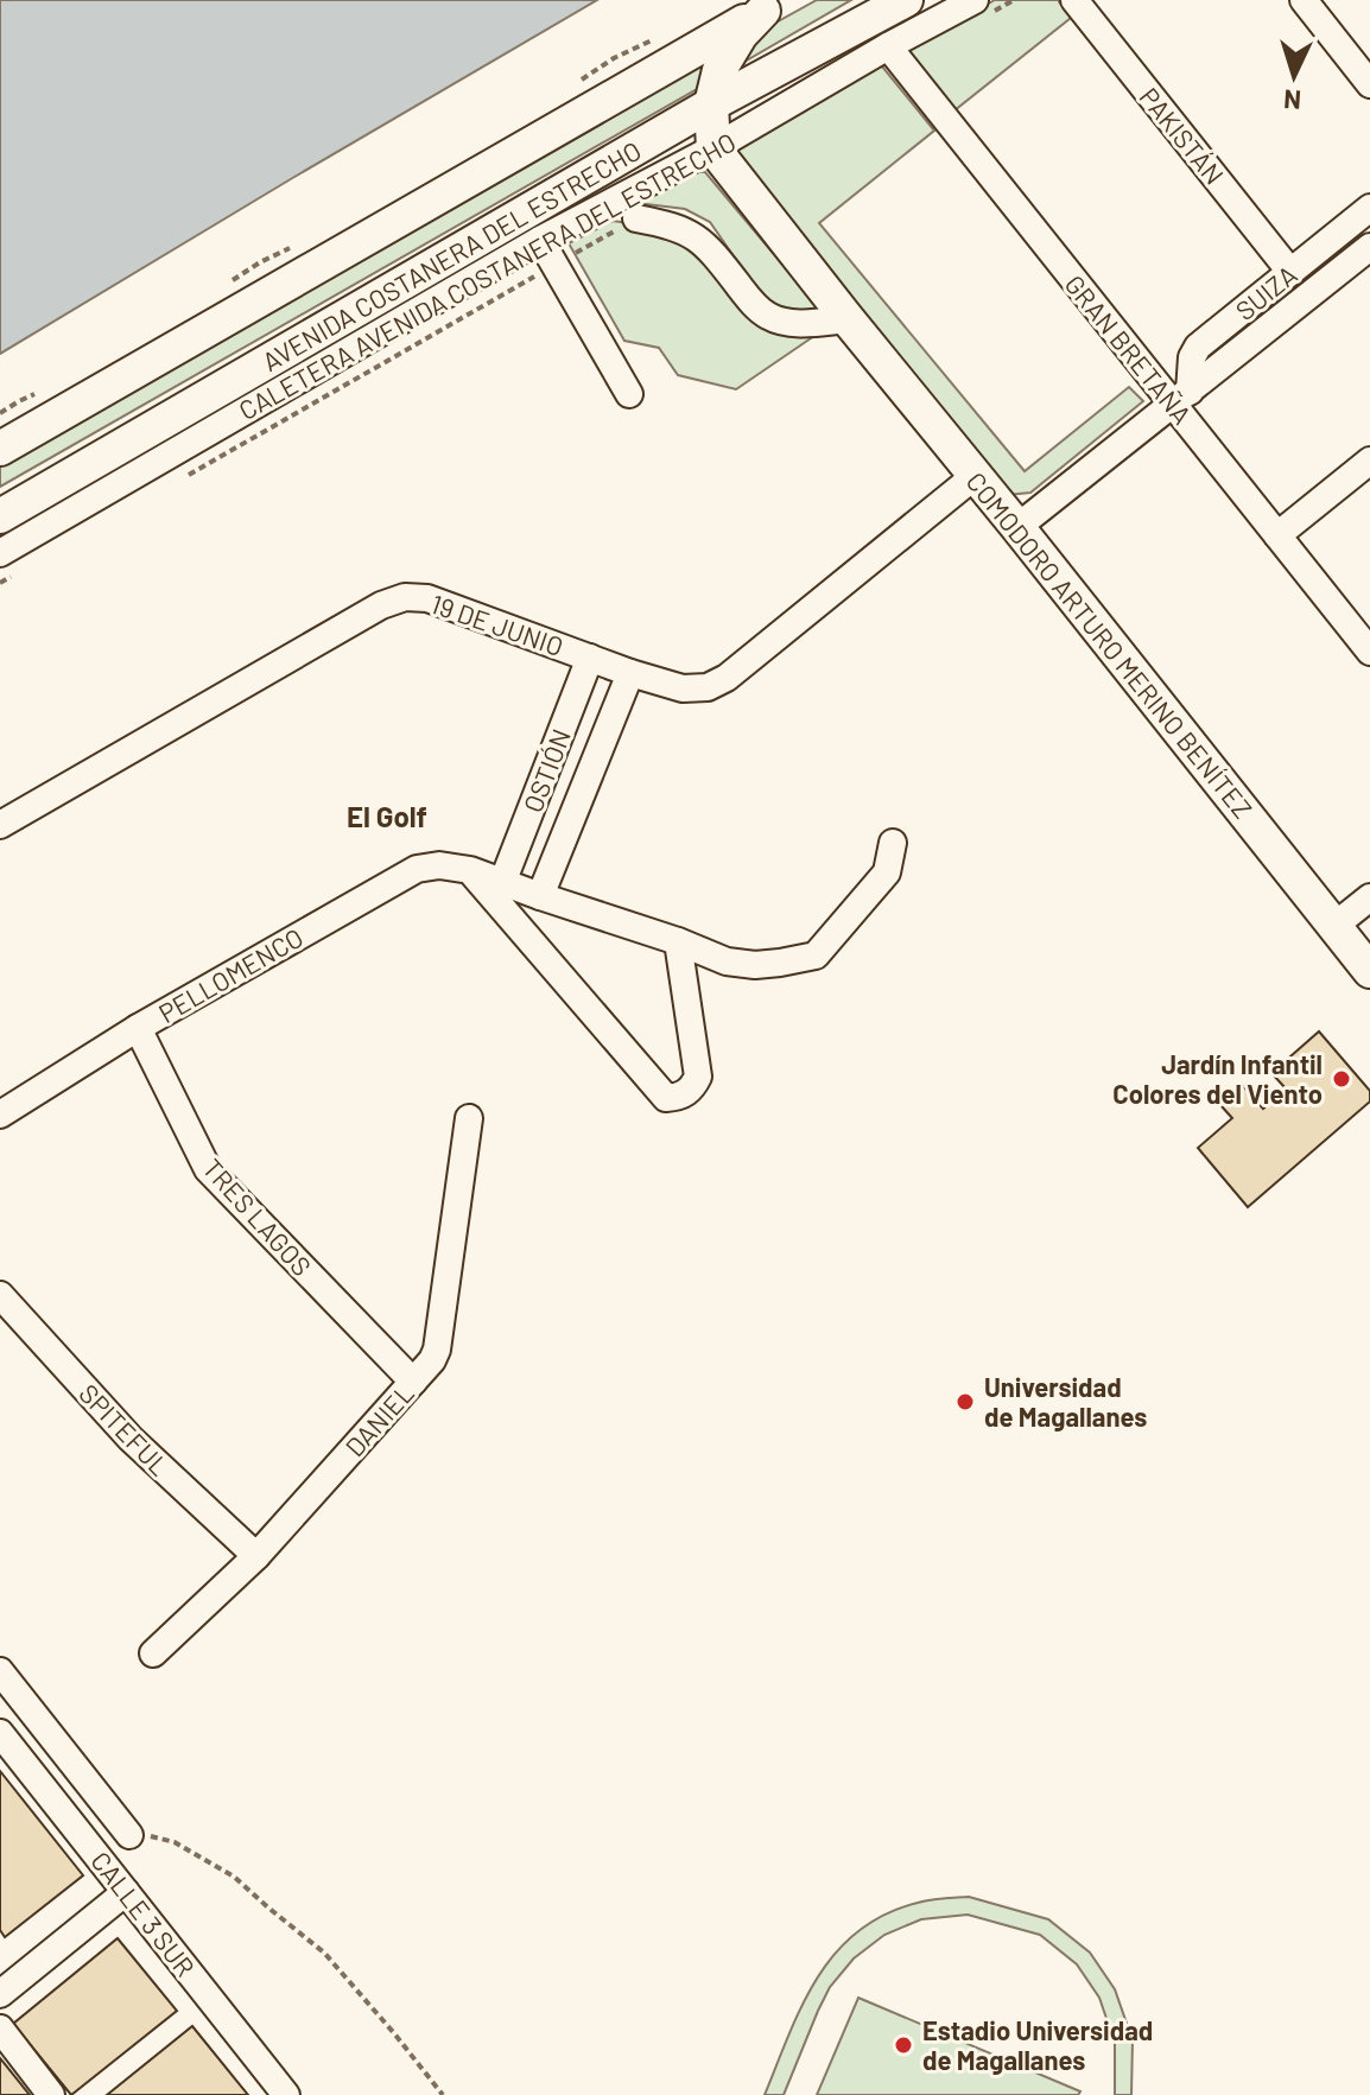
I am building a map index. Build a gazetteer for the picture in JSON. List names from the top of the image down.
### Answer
{
  "streets": {
    "main road": ["AVENIDA COSTANERA DEL ESTRECHO", "COMODORO ARTURO MERINO BENÍTEZ"],
    "street": [
      "PAKISTÁN",
      "CALETERA AVENIDA COSTANERA DEL ESTRECHO",
      "SUIZA",
      "GRAN BRETAÑA",
      "19 DE JUNIO",
      "OSTIÓN",
      "PELLOMENCO",
      "TRES LAGOS",
      "DANIEL",
      "SPITEFUL",
      "CALLE 3 SUR"
    ]
  },
  "crossings": [
    ["PAKISTÁN", "SUIZA"],
    ["CALETERA AVENIDA COSTANERA DEL ESTRECHO", "GRAN BRETAÑA"],
    ["CALETERA AVENIDA COSTANERA DEL ESTRECHO", "COMODORO ARTURO MERINO BENÍTEZ"],
    ["SUIZA", "GRAN BRETAÑA"],
    ["SUIZA", "COMODORO ARTURO MERINO BENÍTEZ"],
    ["19 DE JUNIO", "COMODORO ARTURO MERINO BENÍTEZ"],
    ["19 DE JUNIO", "OSTIÓN"],
    ["OSTIÓN", "PELLOMENCO"],
    ["PELLOMENCO", "TRES LAGOS"],
    ["TRES LAGOS", "DANIEL"],
    ["DANIEL", "SPITEFUL"]
  ],
  "districts": ["El Golf"],
  "places": ["Jardín Infantil Colores del Viento", "Universidad de Magallanes", "Estadio Universidad de Magallanes"],
  "north": "bottom"
}
